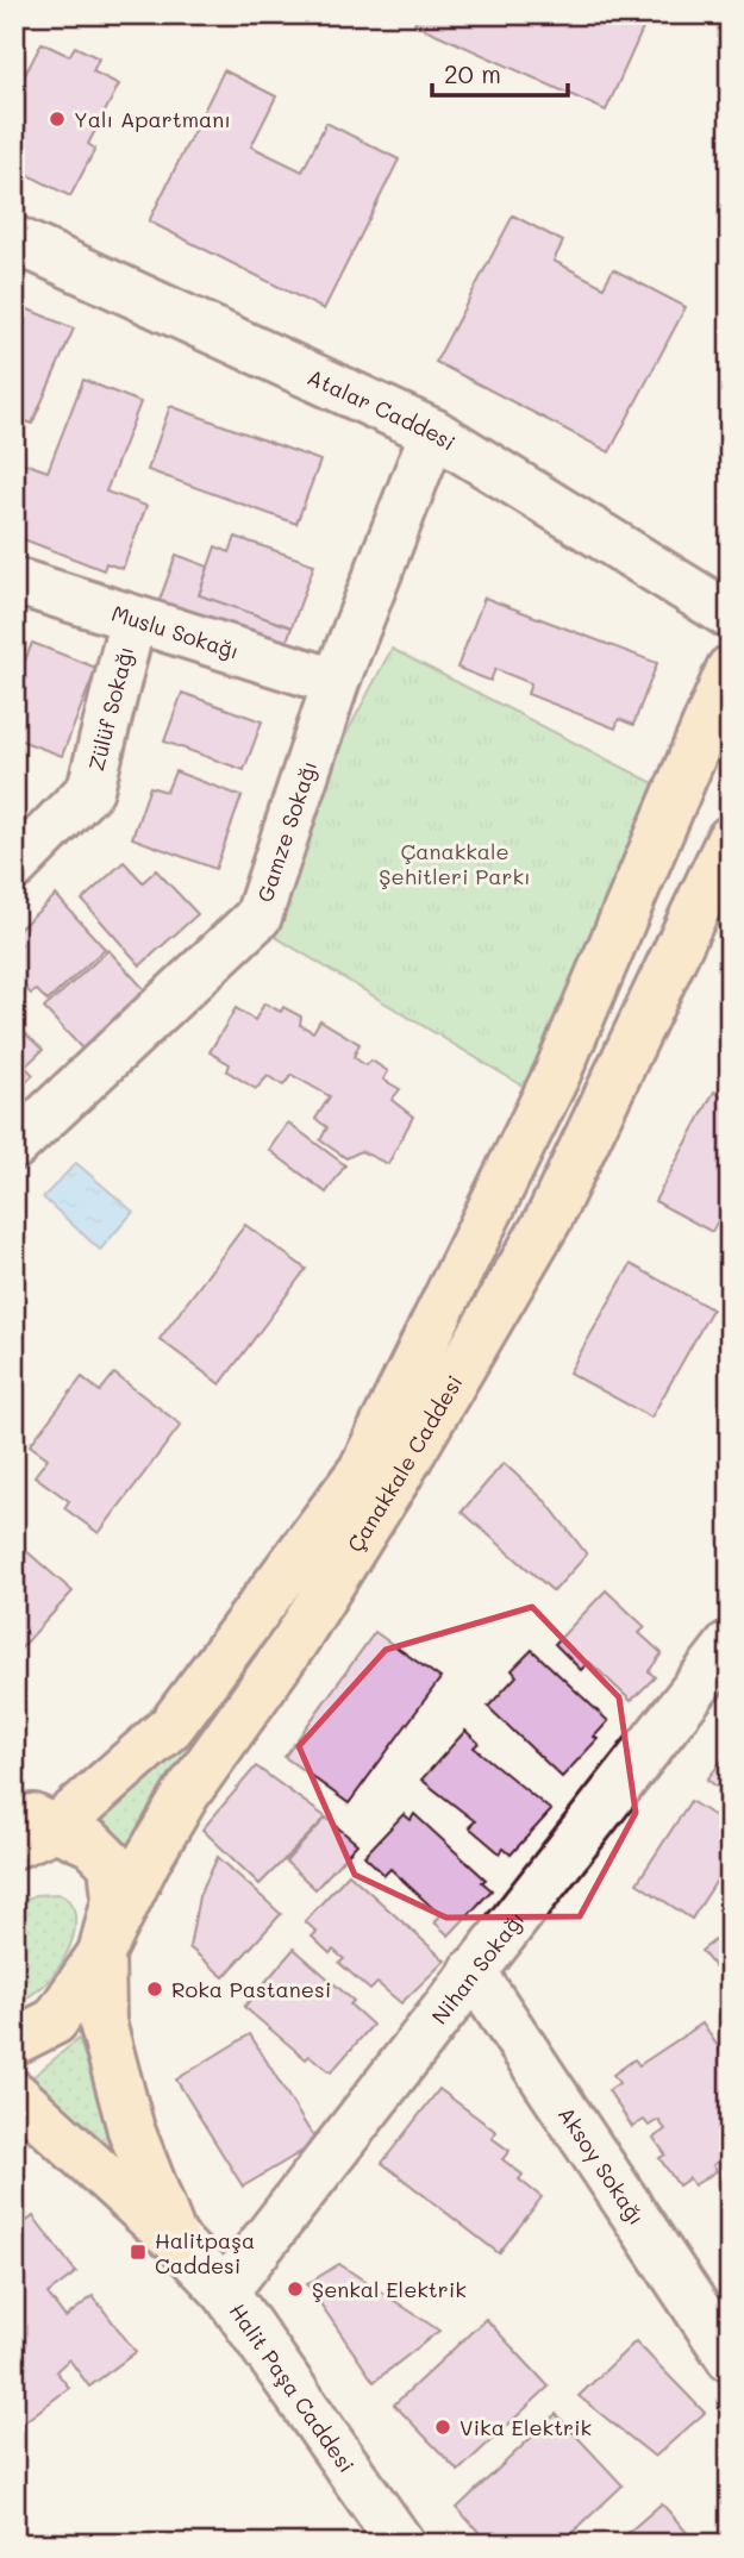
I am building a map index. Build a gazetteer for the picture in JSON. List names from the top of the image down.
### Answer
{
  "streets": {
    "main road": ["Çanakkale Caddesi"],
    "street": [
      "Atalar Caddesi",
      "Muslu Sokağı",
      "Zülüf Sokağı",
      "Gamze Sokağı",
      "Nihan Sokağı",
      "Aksoy Sokağı",
      "Halit Paşa Caddesi"
    ]
  },
  "crossings": [
    ["Atalar Caddesi", "Gamze Sokağı"],
    ["Muslu Sokağı", "Zülüf Sokağı"],
    ["Muslu Sokağı", "Gamze Sokağı"],
    ["Nihan Sokağı", "Aksoy Sokağı"],
    ["Nihan Sokağı", "Halit Paşa Caddesi"]
  ],
  "parks": ["Çanakkale Şehitleri Parkı"],
  "places": {
    "other": [
      "Yalı Apartmanı",
      "Roka Pastanesi",
      "Şenkal Elektrik",
      "Vika Elektrik"
    ],
    "transit": ["Halitpaşa Caddesi"]
  },
  "scale_bar": "20 m"
}
